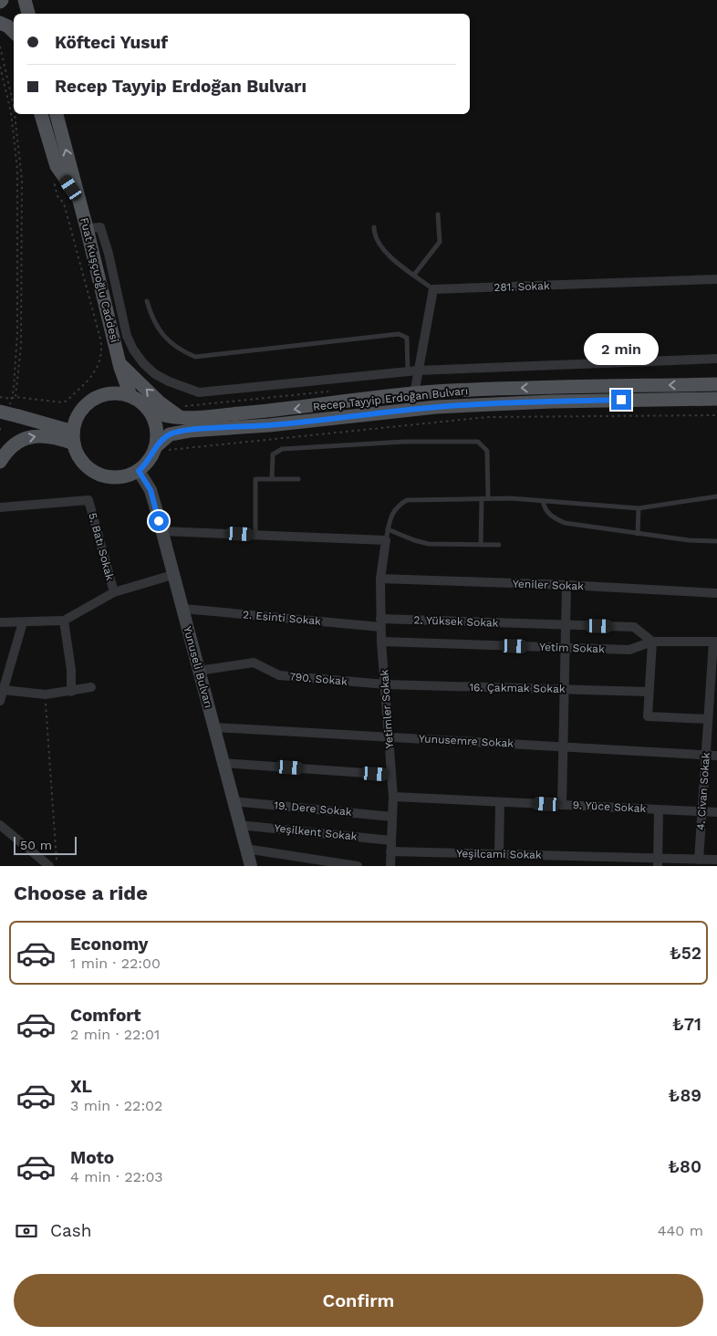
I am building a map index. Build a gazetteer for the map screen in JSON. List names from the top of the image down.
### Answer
{
  "streets": {
    "main road": ["Fuat Kuşçuoğlu Caddesi", "Recep Tayyip Erdoğan Bulvarı", "Yunuseli Bulvarı"],
    "street": [
      "281. Sokak",
      "5. Batı Sokak",
      "Yeniler Sokak",
      "2. Esinti Sokak",
      "2. Yüksek Sokak",
      "Yetim Sokak",
      "790. Sokak",
      "16. Çakmak Sokak",
      "Yetimler Sokak",
      "Yunusemre Sokak",
      "4. Civan Sokak",
      "9. Yüce Sokak",
      "19. Dere Sokak",
      "Yeşilkent Sokak",
      "Yeşilcami Sokak"
    ]
  },
  "crossings": [
    ["Fuat Kuşçuoğlu Caddesi", "Recep Tayyip Erdoğan Bulvarı"],
    ["Fuat Kuşçuoğlu Caddesi", "Yunuseli Bulvarı"],
    ["Recep Tayyip Erdoğan Bulvarı", "Yunuseli Bulvarı"],
    ["Yeniler Sokak", "Yetimler Sokak"],
    ["2. Esinti Sokak", "2. Yüksek Sokak"],
    ["2. Esinti Sokak", "Yunuseli Bulvarı"],
    ["2. Esinti Sokak", "Yetimler Sokak"],
    ["2. Yüksek Sokak", "Yetim Sokak"],
    ["2. Yüksek Sokak", "Yetimler Sokak"],
    ["Yetim Sokak", "Yetimler Sokak"],
    ["Yunuseli Bulvarı", "790. Sokak"],
    ["Yunuseli Bulvarı", "Yunusemre Sokak"],
    ["Yunuseli Bulvarı", "19. Dere Sokak"],
    ["Yunuseli Bulvarı", "Yeşilkent Sokak"],
    ["790. Sokak", "16. Çakmak Sokak"],
    ["790. Sokak", "Yetimler Sokak"],
    ["16. Çakmak Sokak", "Yetimler Sokak"],
    ["Yetimler Sokak", "Yunusemre Sokak"],
    ["Yetimler Sokak", "9. Yüce Sokak"],
    ["Yetimler Sokak", "19. Dere Sokak"],
    ["Yetimler Sokak", "Yeşilkent Sokak"],
    ["Yetimler Sokak", "Yeşilcami Sokak"],
    ["Yunusemre Sokak", "4. Civan Sokak"],
    ["4. Civan Sokak", "9. Yüce Sokak"],
    ["4. Civan Sokak", "Yeşilcami Sokak"]
  ],
  "scale_bar": "50 m",
  "page": {
    "banner": ["Köfteci Yusuf", "Recep Tayyip Erdoğan Bulvarı"],
    "bubble": "2 min",
    "scale": "50 m",
    "heading": "Choose a ride",
    "list": [
      {
        "name": "Economy",
        "note": "1 min · 22:00",
        "value": "₺52"
      },
      {
        "name": "Comfort",
        "note": "2 min · 22:01",
        "value": "₺71"
      },
      {
        "name": "XL",
        "note": "3 min · 22:02",
        "value": "₺89"
      },
      {
        "name": "Moto",
        "note": "4 min · 22:03",
        "value": "₺80"
      }
    ],
    "pay": ["Cash", "440 m"],
    "buttons": "Confirm"
  }
}
